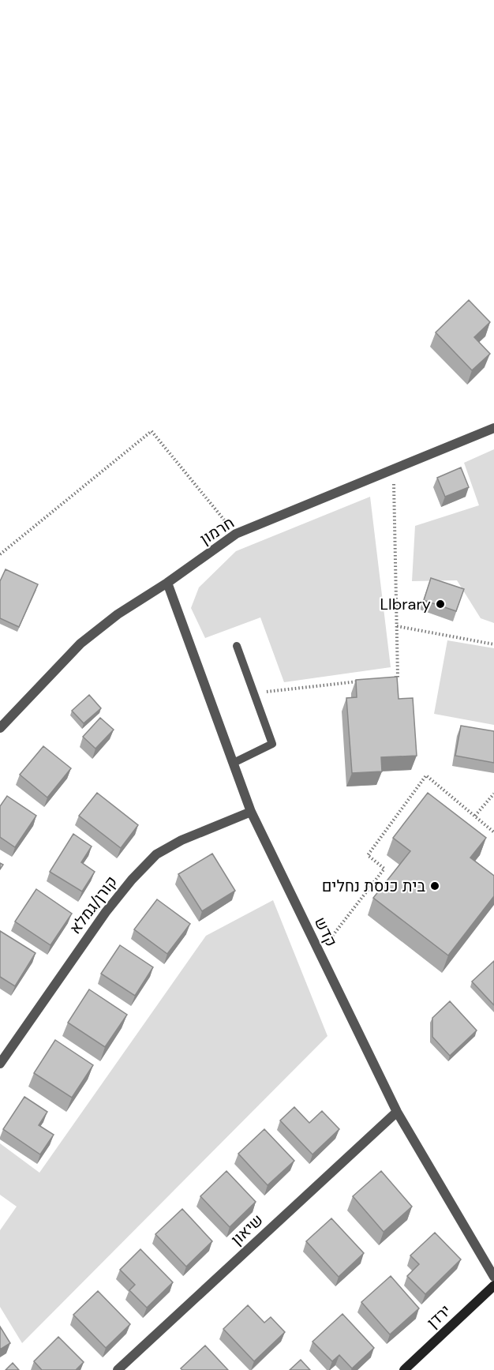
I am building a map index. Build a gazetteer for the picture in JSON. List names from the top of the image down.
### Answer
{
  "streets": {
    "street": [
      "חרמון",
      "קורן/גמלא",
      "קדש",
      "שיאון",
      "ירדן"
    ]
  },
  "crossings": [
    ["חרמון", "קדש"],
    ["קורן/גמלא", "קדש"],
    ["קדש", "שיאון"]
  ],
  "places": ["LIbrary", "בית כנסת נחלים"]
}
